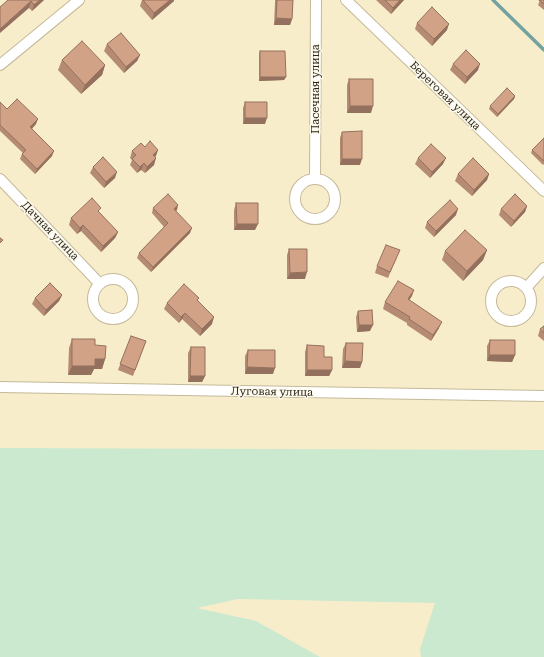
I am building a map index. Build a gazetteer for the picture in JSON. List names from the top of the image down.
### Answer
{
  "streets": {
    "street": [
      "Пасечная улица",
      "Береговая улица",
      "Дачная улица",
      "Луговая улица"
    ]
  }
}
